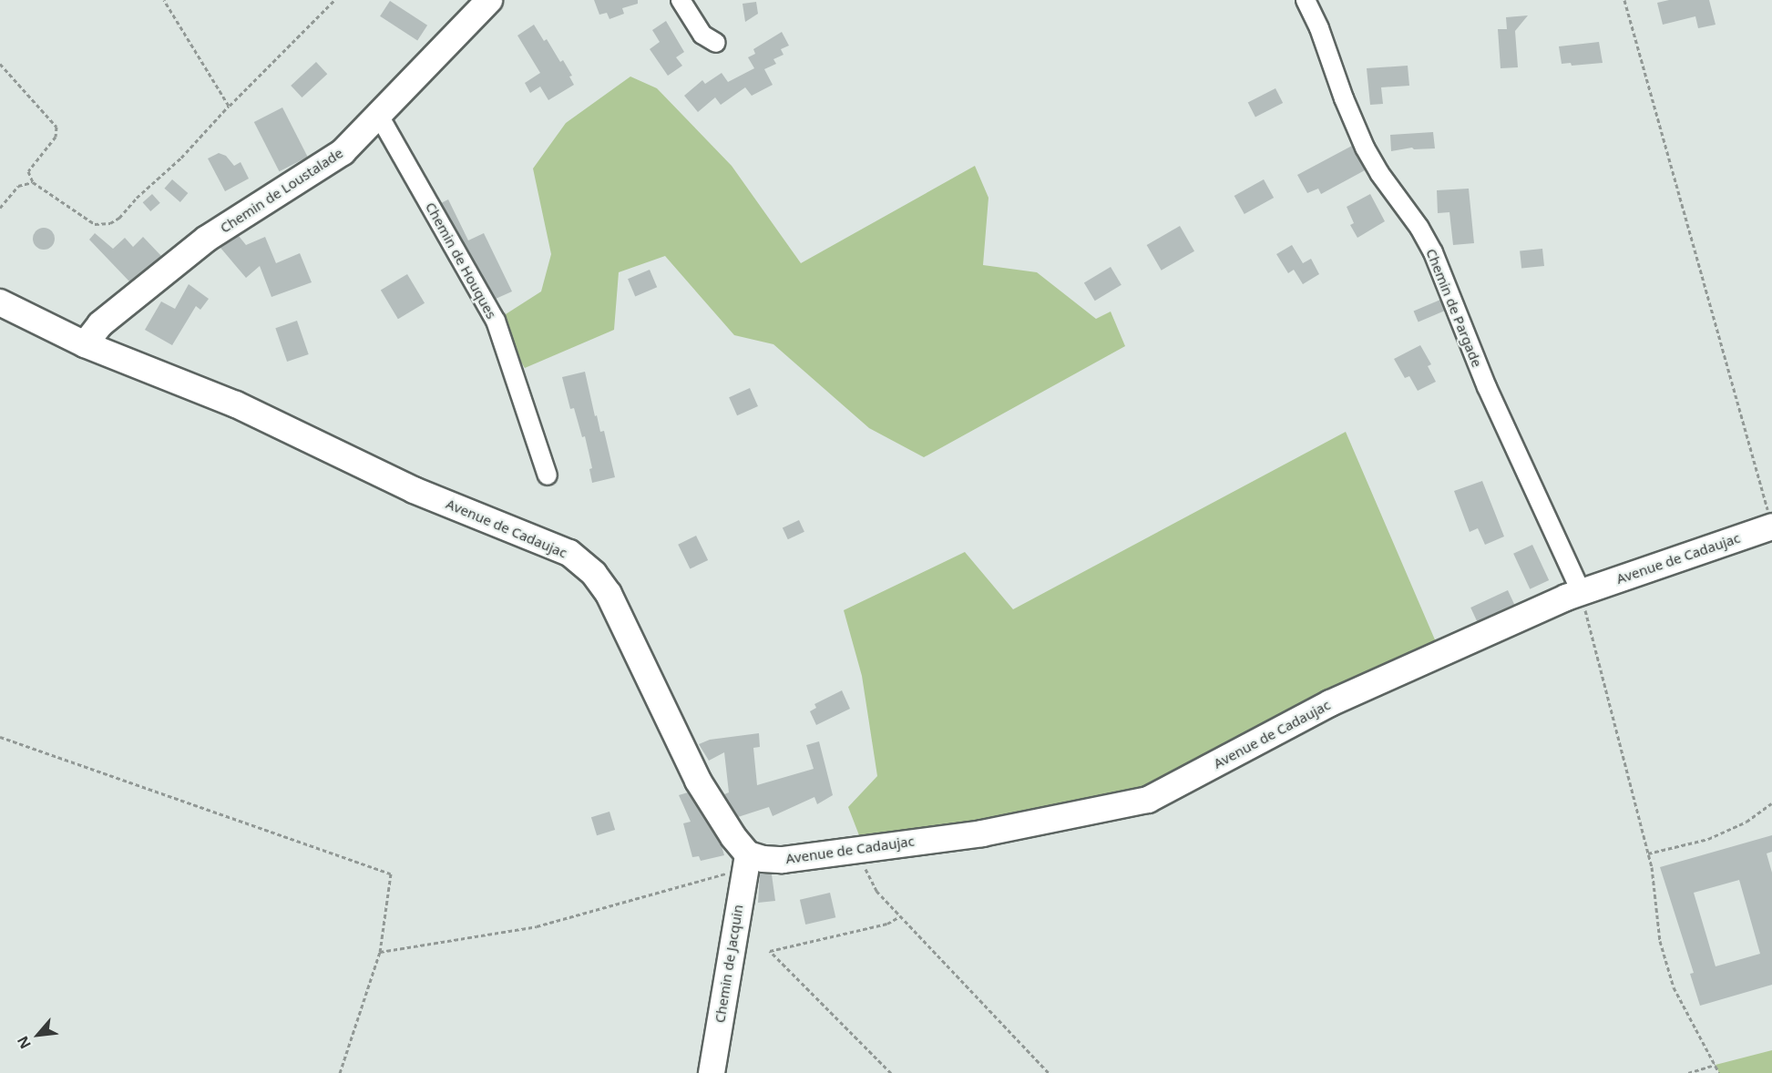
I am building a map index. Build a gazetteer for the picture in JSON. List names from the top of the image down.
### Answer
{
  "streets": {
    "street": [
      "Chemin de Loustalade",
      "Chemin de Houques",
      "Chemin de Pargade",
      "Avenue de Cadaujac",
      "Chemin de Jacquin"
    ]
  },
  "crossings": [
    ["Chemin de Loustalade", "Chemin de Houques"],
    ["Chemin de Loustalade", "Avenue de Cadaujac"],
    ["Chemin de Pargade", "Avenue de Cadaujac"],
    ["Avenue de Cadaujac", "Chemin de Jacquin"]
  ],
  "north": "bottom left"
}
